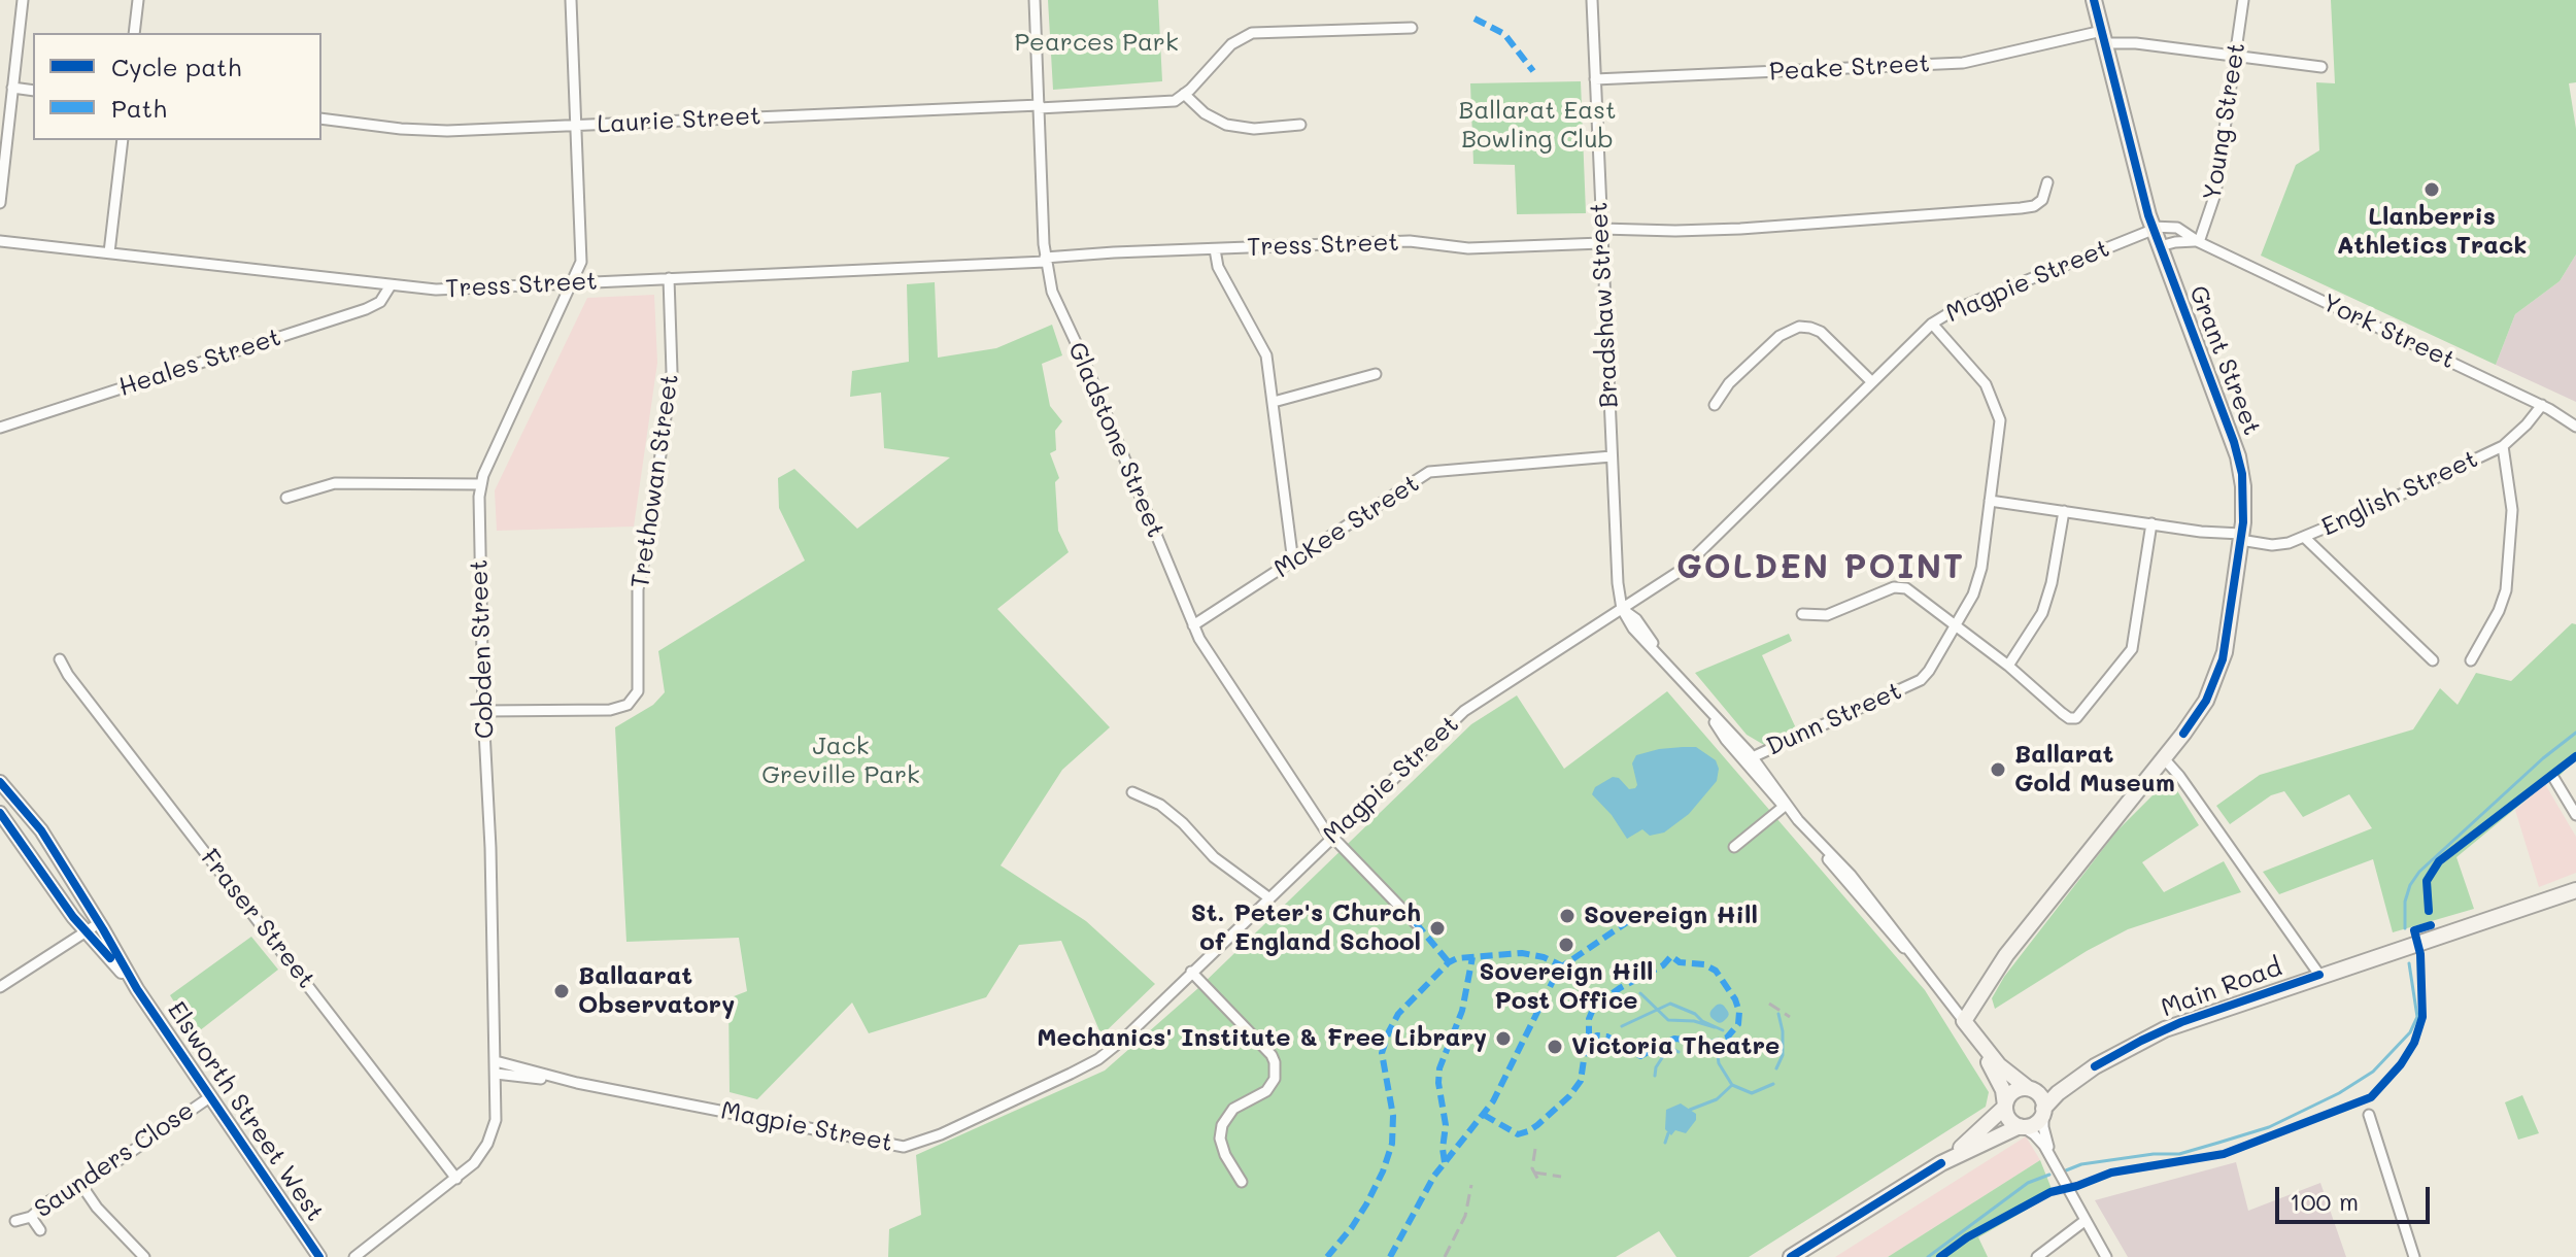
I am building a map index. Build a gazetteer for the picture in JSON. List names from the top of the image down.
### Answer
{
  "streets": {
    "main road": ["Grant Street", "Main Road"],
    "street": [
      "Peake Street",
      "Laurie Street",
      "Young Street",
      "Tress Street",
      "Magpie Street",
      "Bradshaw Street",
      "York Street",
      "Heales Street",
      "Gladstone Street",
      "Trethowan Street",
      "English Street",
      "McKee Street",
      "Cobden Street",
      "Dunn Street",
      "Fraser Street",
      "Elsworth Street West",
      "Saunders Close"
    ]
  },
  "crossings": [
    ["Peake Street", "Young Street"],
    ["Peake Street", "Bradshaw Street"],
    ["Peake Street", "Grant Street"],
    ["Laurie Street", "Gladstone Street"],
    ["Laurie Street", "Cobden Street"],
    ["Young Street", "York Street"],
    ["Tress Street", "Bradshaw Street"],
    ["Tress Street", "Heales Street"],
    ["Tress Street", "Gladstone Street"],
    ["Tress Street", "Trethowan Street"],
    ["Tress Street", "Cobden Street"],
    ["Magpie Street", "Bradshaw Street"],
    ["Magpie Street", "York Street"],
    ["Magpie Street", "Grant Street"],
    ["Magpie Street", "Gladstone Street"],
    ["Magpie Street", "Cobden Street"],
    ["Magpie Street", "Dunn Street"],
    ["Bradshaw Street", "McKee Street"],
    ["York Street", "Grant Street"],
    ["York Street", "English Street"],
    ["Grant Street", "English Street"],
    ["Gladstone Street", "McKee Street"],
    ["Trethowan Street", "Cobden Street"],
    ["English Street", "Dunn Street"],
    ["Cobden Street", "Fraser Street"],
    ["Elsworth Street West", "Saunders Close"]
  ],
  "districts": ["GOLDEN POINT"],
  "parks": ["Pearces Park", "Ballarat East Bowling Club", "Jack Greville Park"],
  "places": [
    "Llanberris Athletics Track",
    "Ballarat Gold Museum",
    "Sovereign Hill",
    "St. Peter's Church of England School",
    "Sovereign Hill Post Office",
    "Ballaarat Observatory",
    "Mechanics' Institute & Free Library",
    "Victoria Theatre"
  ],
  "legend": ["Cycle path", "Path"],
  "scale_bar": "100 m"
}
